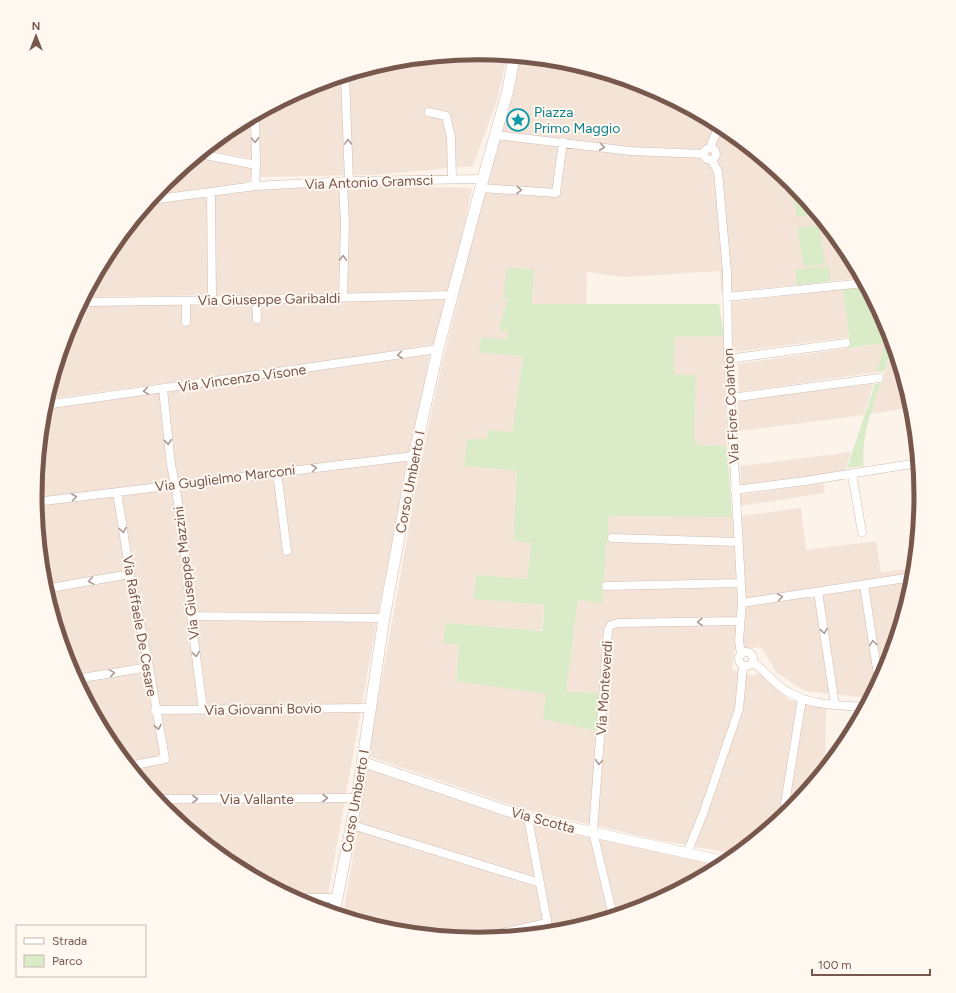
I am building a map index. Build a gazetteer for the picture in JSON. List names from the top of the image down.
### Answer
{
  "streets": {
    "main road": ["Corso Umberto I"],
    "street": [
      "Via Antonio Gramsci",
      "Via Giuseppe Garibaldi",
      "Via Vincenzo Visone",
      "Via Fiore Colanton",
      "Via Guglielmo Marconi",
      "Via Giuseppe Mazzini",
      "Via Raffaele De Cesare",
      "Via Monteverdi",
      "Via Giovanni Bovio",
      "Via Vallante",
      "Via Scotta"
    ]
  },
  "crossings": [
    ["Via Antonio Gramsci", "Corso Umberto I"],
    ["Via Giuseppe Garibaldi", "Corso Umberto I"],
    ["Via Vincenzo Visone", "Corso Umberto I"],
    ["Via Vincenzo Visone", "Via Giuseppe Mazzini"],
    ["Via Fiore Colanton", "Via Monteverdi"],
    ["Via Guglielmo Marconi", "Corso Umberto I"],
    ["Via Guglielmo Marconi", "Via Giuseppe Mazzini"],
    ["Via Guglielmo Marconi", "Via Raffaele De Cesare"],
    ["Corso Umberto I", "Via Giovanni Bovio"],
    ["Corso Umberto I", "Via Vallante"],
    ["Corso Umberto I", "Via Scotta"],
    ["Via Giuseppe Mazzini", "Via Giovanni Bovio"],
    ["Via Raffaele De Cesare", "Via Giovanni Bovio"],
    ["Via Monteverdi", "Via Scotta"]
  ],
  "one_way": [
    "Via Vincenzo Visone",
    "Via Guglielmo Marconi",
    "Via Giuseppe Mazzini",
    "Via Raffaele De Cesare",
    "Via Vallante"
  ],
  "places": {
    "place": ["Piazza Primo Maggio"]
  },
  "legend": ["Strada", "Parco"],
  "scale_bar": "100 m",
  "north": "top"
}
